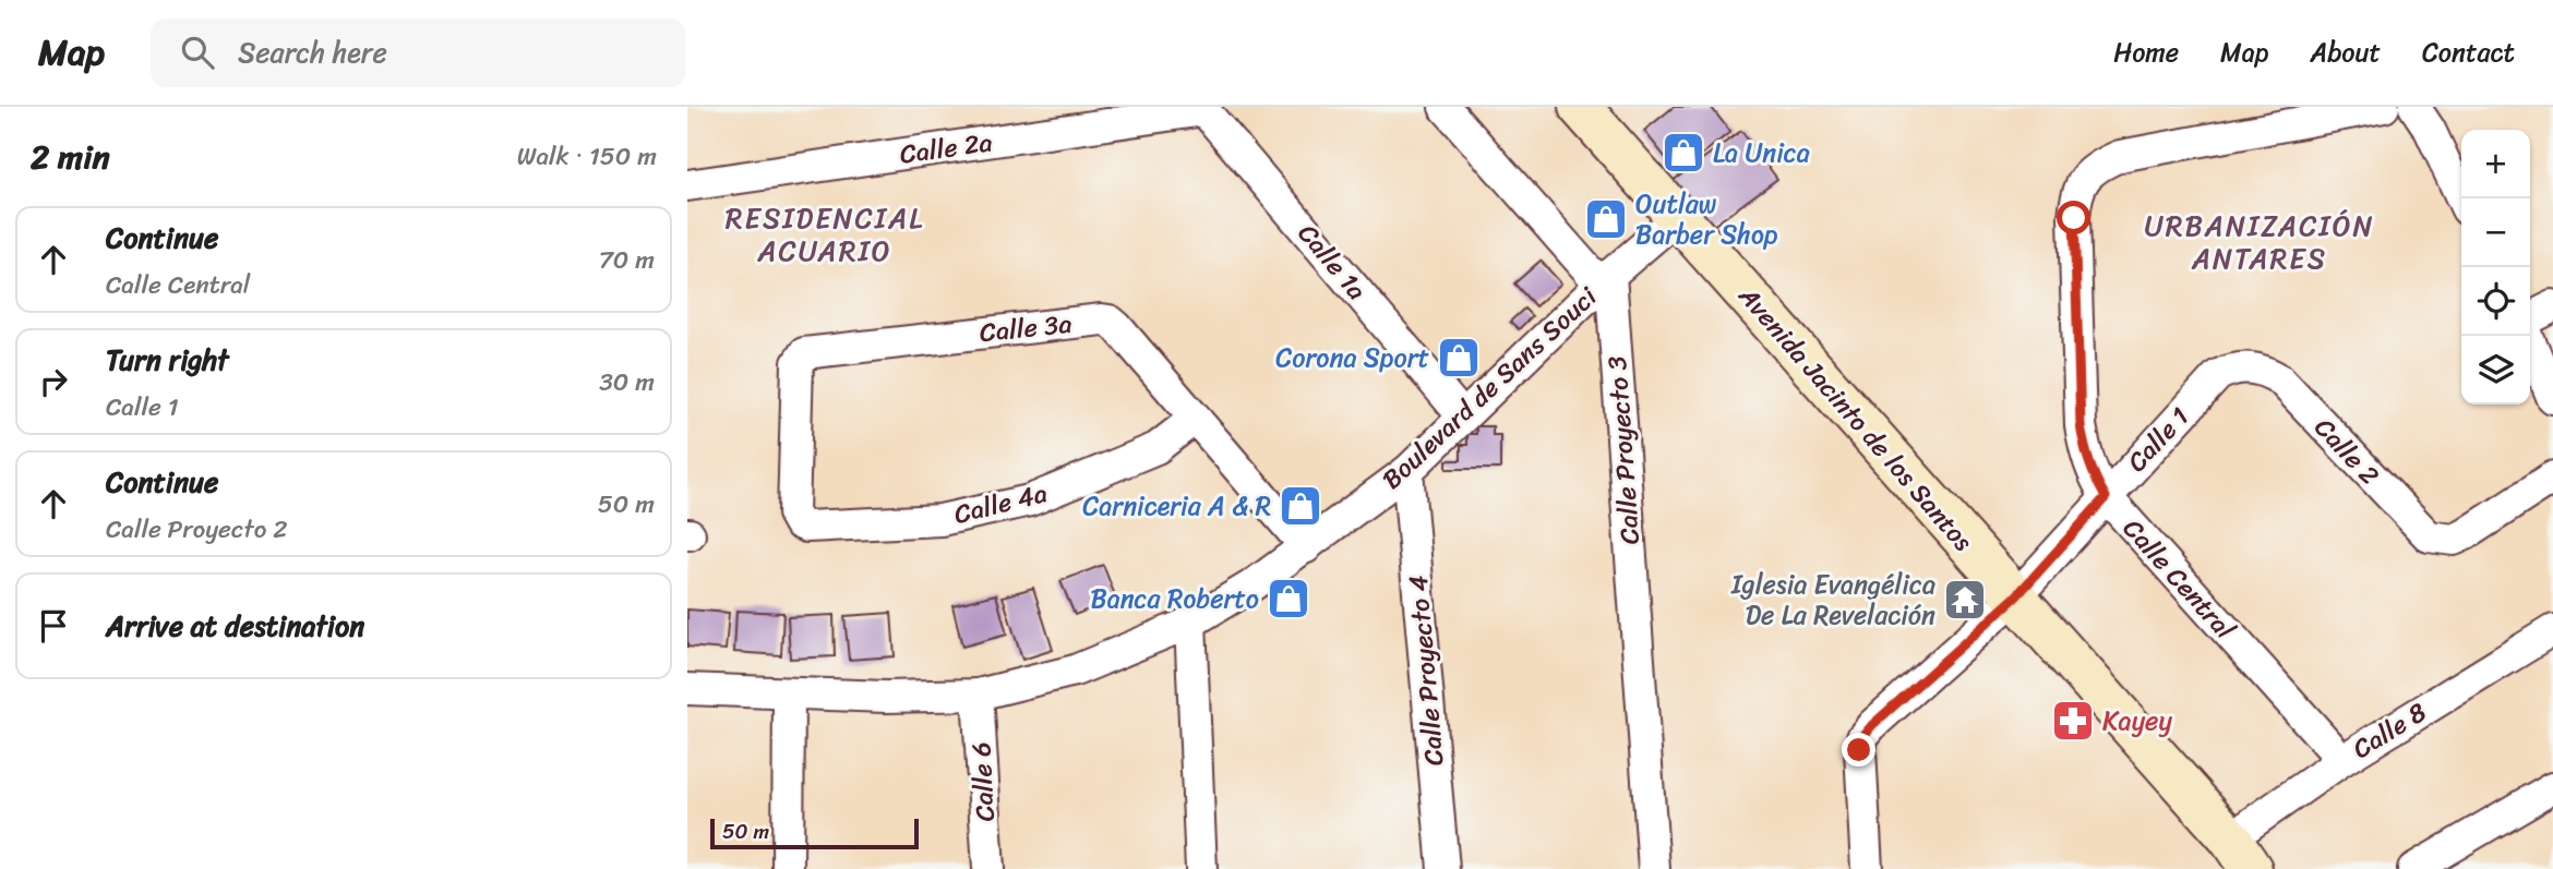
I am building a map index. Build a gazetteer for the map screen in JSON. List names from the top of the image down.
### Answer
{
  "streets": {
    "main road": ["Avenida Jacinto de los Santos"],
    "street": [
      "Calle 2a",
      "Calle 1a",
      "Calle 3a",
      "Boulevard de Sans Souci",
      "Calle 1",
      "Calle Proyecto 3",
      "Calle 2",
      "Calle 4a",
      "Calle Central",
      "Calle Proyecto 4",
      "Calle 8",
      "Calle 6"
    ]
  },
  "crossings": [
    ["Calle 2a", "Calle 1a"],
    ["Calle 1a", "Boulevard de Sans Souci"],
    ["Calle 3a", "Boulevard de Sans Souci"],
    ["Calle 3a", "Calle 4a"],
    ["Boulevard de Sans Souci", "Avenida Jacinto de los Santos"],
    ["Boulevard de Sans Souci", "Calle Proyecto 3"],
    ["Boulevard de Sans Souci", "Calle Proyecto 4"],
    ["Boulevard de Sans Souci", "Calle 6"],
    ["Avenida Jacinto de los Santos", "Calle 1"],
    ["Avenida Jacinto de los Santos", "Calle 8"],
    ["Calle 1", "Calle 2"],
    ["Calle 1", "Calle Central"],
    ["Calle Central", "Calle 8"]
  ],
  "districts": ["RESIDENCIAL ACUARIO", "URBANIZACIÓN ANTARES"],
  "places": {
    "shop": [
      "La Unica",
      "Outlaw Barber Shop",
      "Corona Sport",
      "Carniceria A & R",
      "Banca Roberto"
    ],
    "temple": ["Iglesia Evangélica De La Revelación"],
    "pharmacy": ["Kayey"]
  },
  "scale_bar": "50 m",
  "page": {
    "header": "Map",
    "search": "Search here",
    "nav": [
      "Home",
      "Map",
      "About",
      "Contact"
    ],
    "heading": ["2 min", "Walk · 150 m"],
    "map_buttons": ["+", "−"],
    "list": [
      ["Continue", "Calle Central", "70 m"],
      ["Turn right", "Calle 1", "30 m"],
      ["Continue", "Calle Proyecto 2", "50 m"],
      "Arrive at destination"
    ],
    "scale": "50 m"
  }
}
